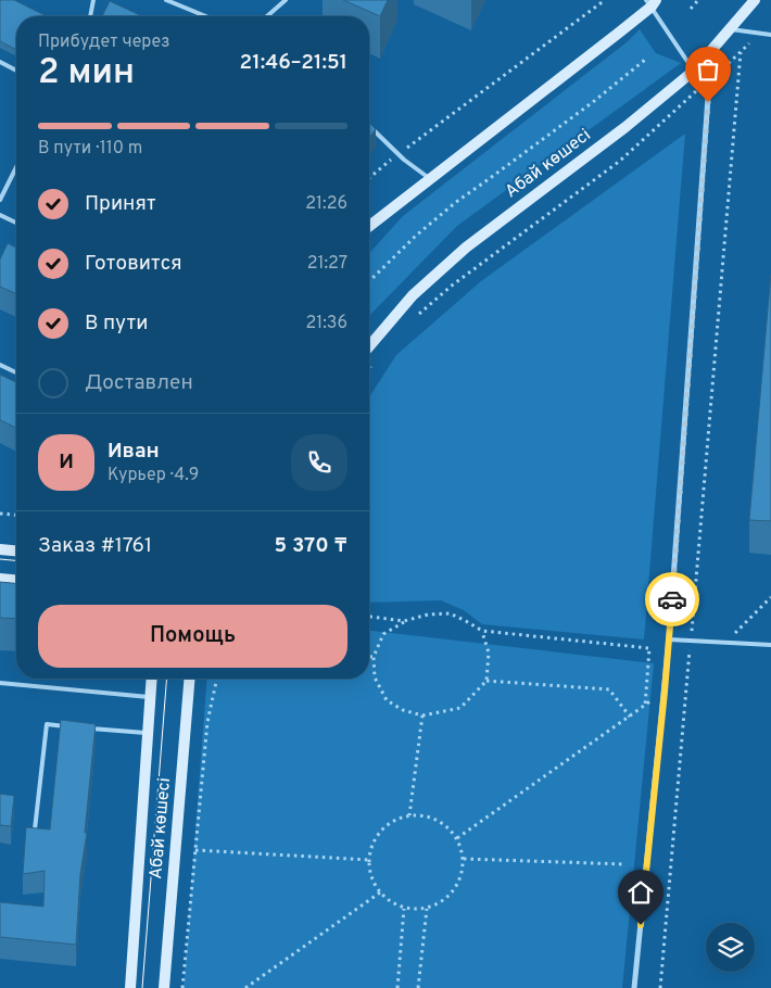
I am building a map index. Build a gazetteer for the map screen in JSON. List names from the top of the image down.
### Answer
{
  "streets": {
    "street": ["Абай көшесі"]
  },
  "page": {
    "heading": ["2 мин", "Прибудет через", "21:46–21:51"],
    "panel": [
      "Иван",
      "Курьер · 4.9",
      "Заказ #1761",
      "5 370 ₸"
    ],
    "bar": "В пути · 110 m",
    "list": [
      ["Принят", "21:26"],
      ["Готовится", "21:27"],
      ["В пути", "21:36"],
      "Доставлен"
    ],
    "round": "И",
    "buttons": "Помощь"
  }
}
